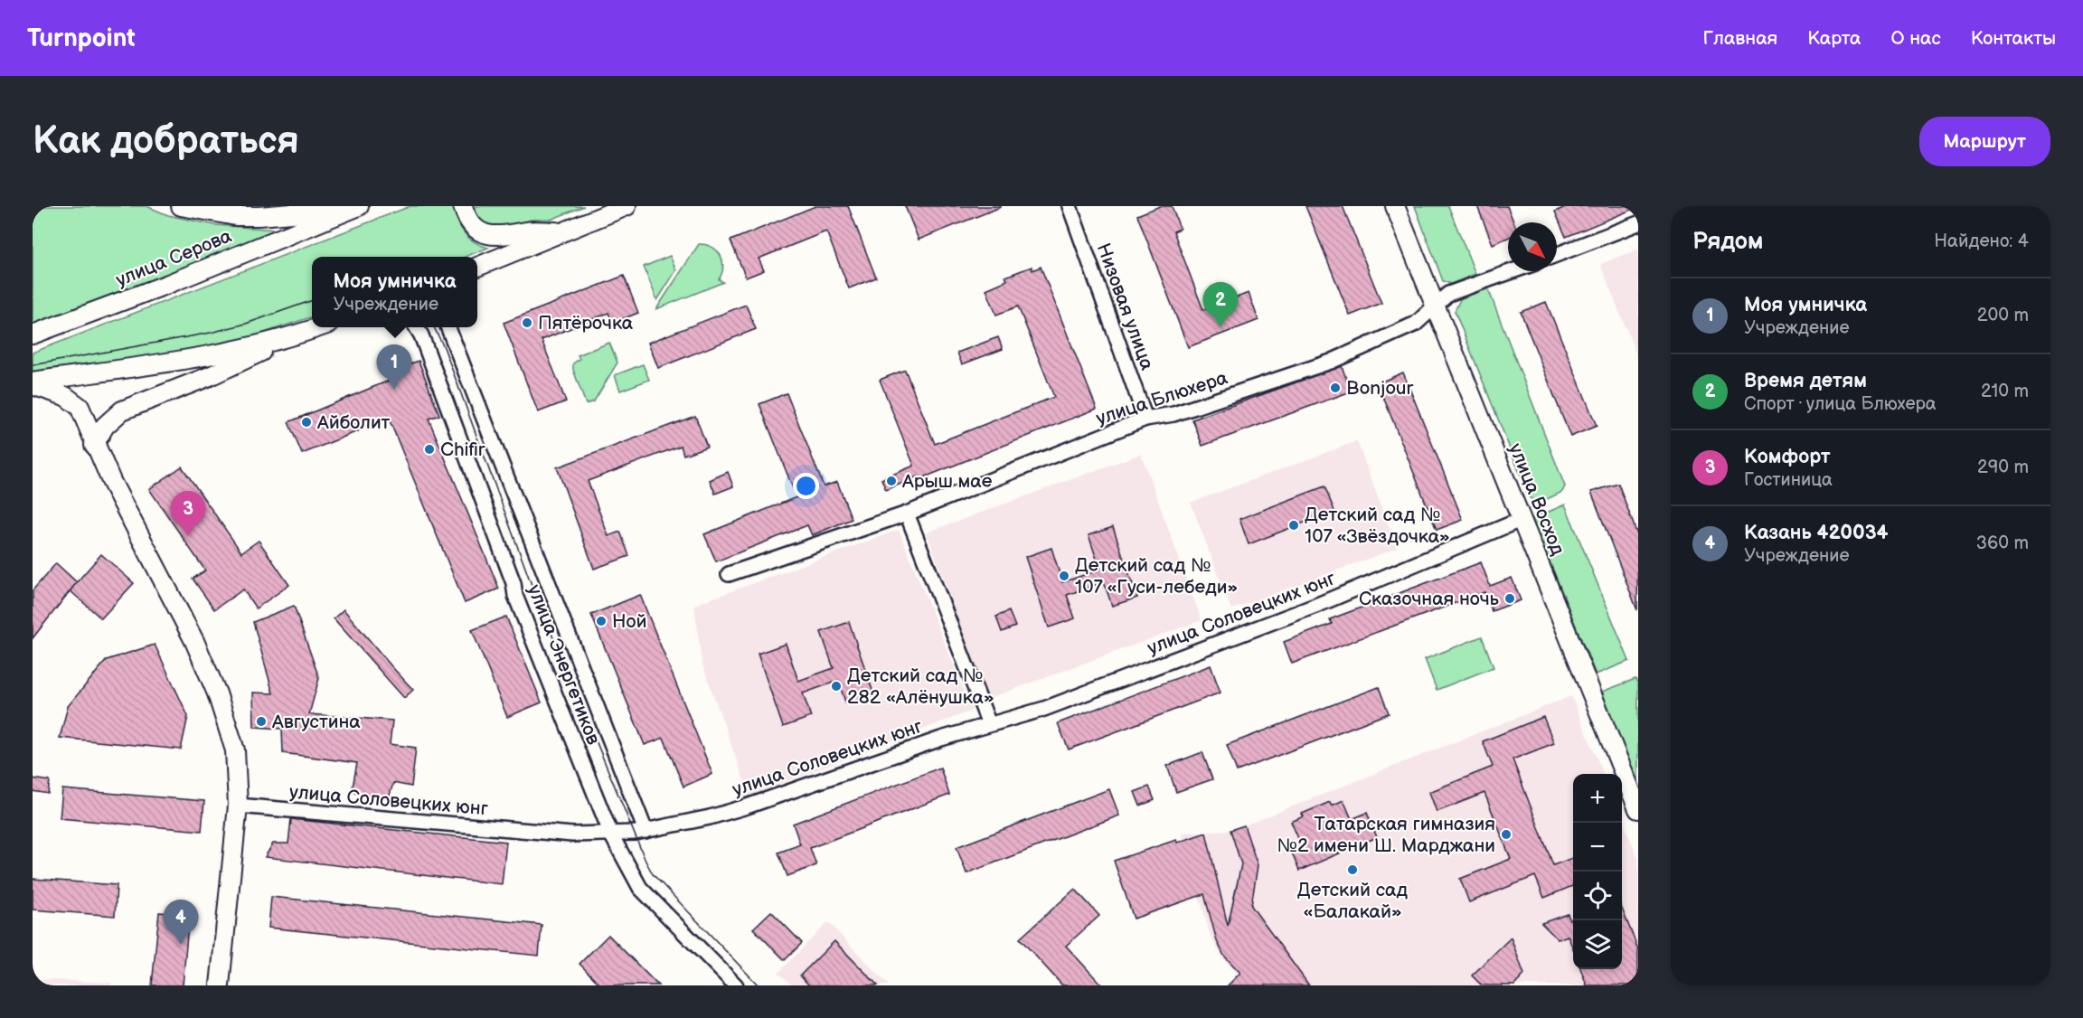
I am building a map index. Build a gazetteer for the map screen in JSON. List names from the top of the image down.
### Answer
{
  "streets": {
    "street": [
      "улица Серова",
      "Низовая улица",
      "улица Блюхера",
      "улица Восход",
      "улица Соловецких юнг",
      "улица Энергетиков"
    ]
  },
  "crossings": [
    ["Низовая улица", "улица Блюхера"],
    ["улица Блюхера", "улица Восход"],
    ["улица Восход", "улица Соловецких юнг"],
    ["улица Соловецких юнг", "улица Энергетиков"]
  ],
  "places": [
    "Пятёрочка",
    "Bonjour",
    "Айболит",
    "Chifir",
    "Арыш мае",
    "Детский сад № 107 «Звёздочка»",
    "Детский сад № 107 «Гуси-лебеди»",
    "Сказочная ночь",
    "Ной",
    "Детский сад № 282 «Алёнушка»",
    "Августина",
    "Татарская гимназия №2 имени Ш. Марджани",
    "Детский сад «Балакай»"
  ],
  "north": "bottom right",
  "page": {
    "header": "Turnpoint",
    "nav": [
      "Главная",
      "Карта",
      "О нас",
      "Контакты"
    ],
    "buttons": "Маршрут",
    "title": "Как добраться",
    "heading": ["Рядом", "Найдено: 4"],
    "popup": ["Моя умничка", "Учреждение"],
    "list": [
      {
        "mark": "1",
        "name": "Моя умничка",
        "note": "Учреждение",
        "value": "200 m"
      },
      {
        "mark": "2",
        "name": "Время детям",
        "note": "Спорт · улица Блюхера",
        "value": "210 m"
      },
      {
        "mark": "3",
        "name": "Комфорт",
        "note": "Гостиница",
        "value": "290 m"
      },
      {
        "mark": "4",
        "name": "Казань 420034",
        "note": "Учреждение",
        "value": "360 m"
      }
    ],
    "pins": [
      "2",
      "1",
      "3",
      "4"
    ],
    "map_buttons": ["+", "−"]
  }
}
